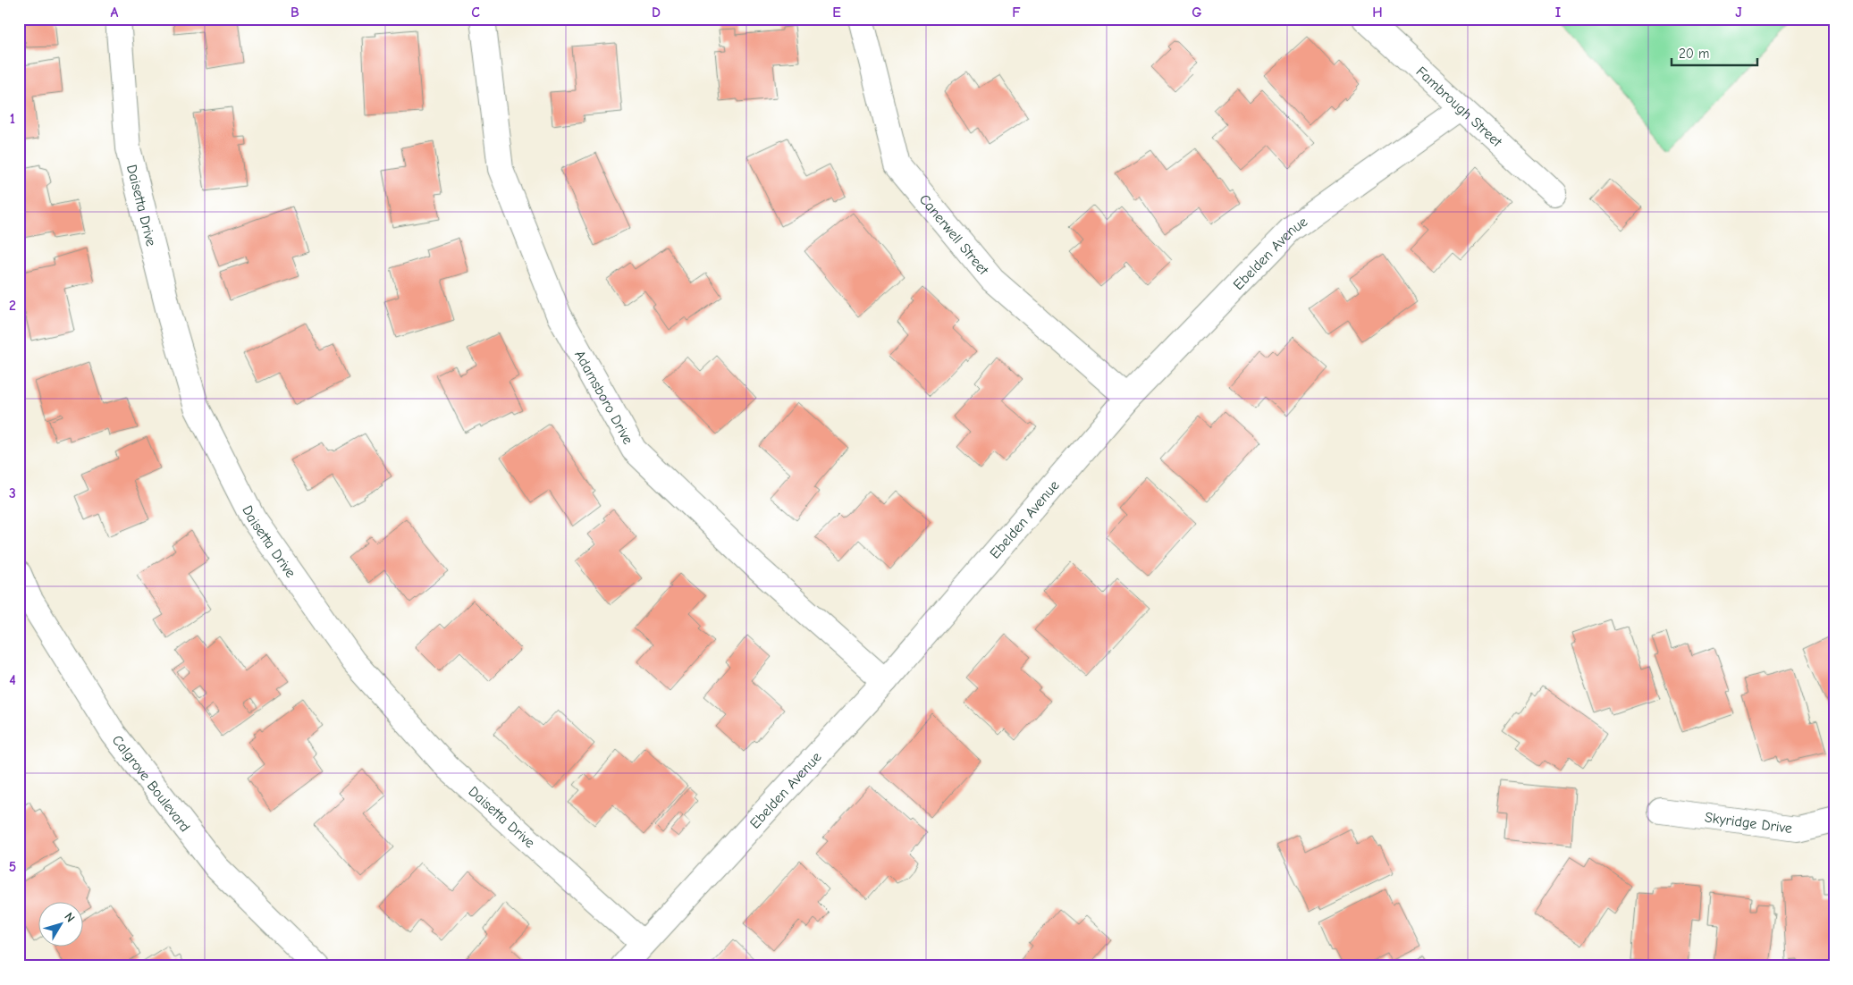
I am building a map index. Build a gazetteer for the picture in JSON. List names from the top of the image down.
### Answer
{
  "streets": {
    "street": [
      "Fambrough Street",
      "Daisetta Drive",
      "Canerwell Street",
      "Ebelden Avenue",
      "Adamsboro Drive",
      "Calgrove Boulevard",
      "Skyridge Drive"
    ]
  },
  "crossings": [
    ["Fambrough Street", "Ebelden Avenue"],
    ["Daisetta Drive", "Ebelden Avenue"],
    ["Canerwell Street", "Ebelden Avenue"],
    ["Ebelden Avenue", "Adamsboro Drive"]
  ],
  "scale_bar": "20 m",
  "north": "top right",
  "grid": {
    "columns": [
      "A",
      "B",
      "C",
      "D",
      "E",
      "F",
      "G",
      "H",
      "I",
      "J"
    ],
    "rows": [
      "1",
      "2",
      "3",
      "4",
      "5"
    ]
  }
}
